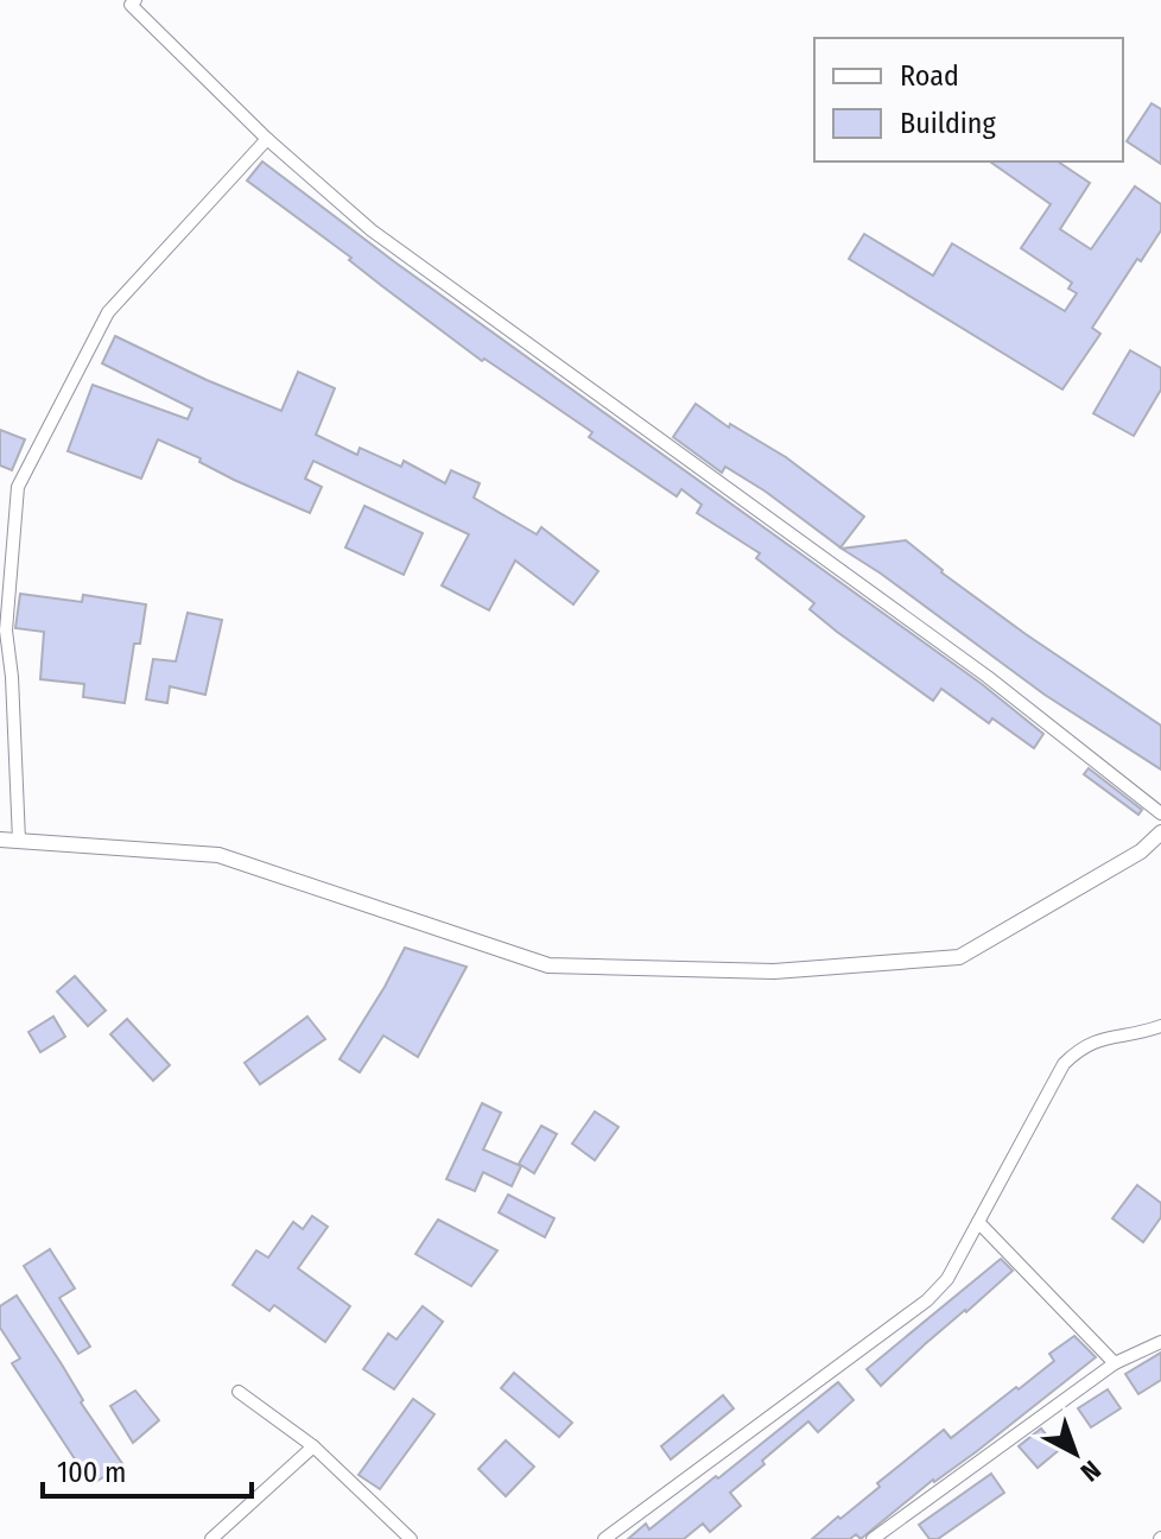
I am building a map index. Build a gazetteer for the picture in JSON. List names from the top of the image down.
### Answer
{
  "legend": ["Road", "Building"],
  "scale_bar": "100 m",
  "north": "bottom right"
}
